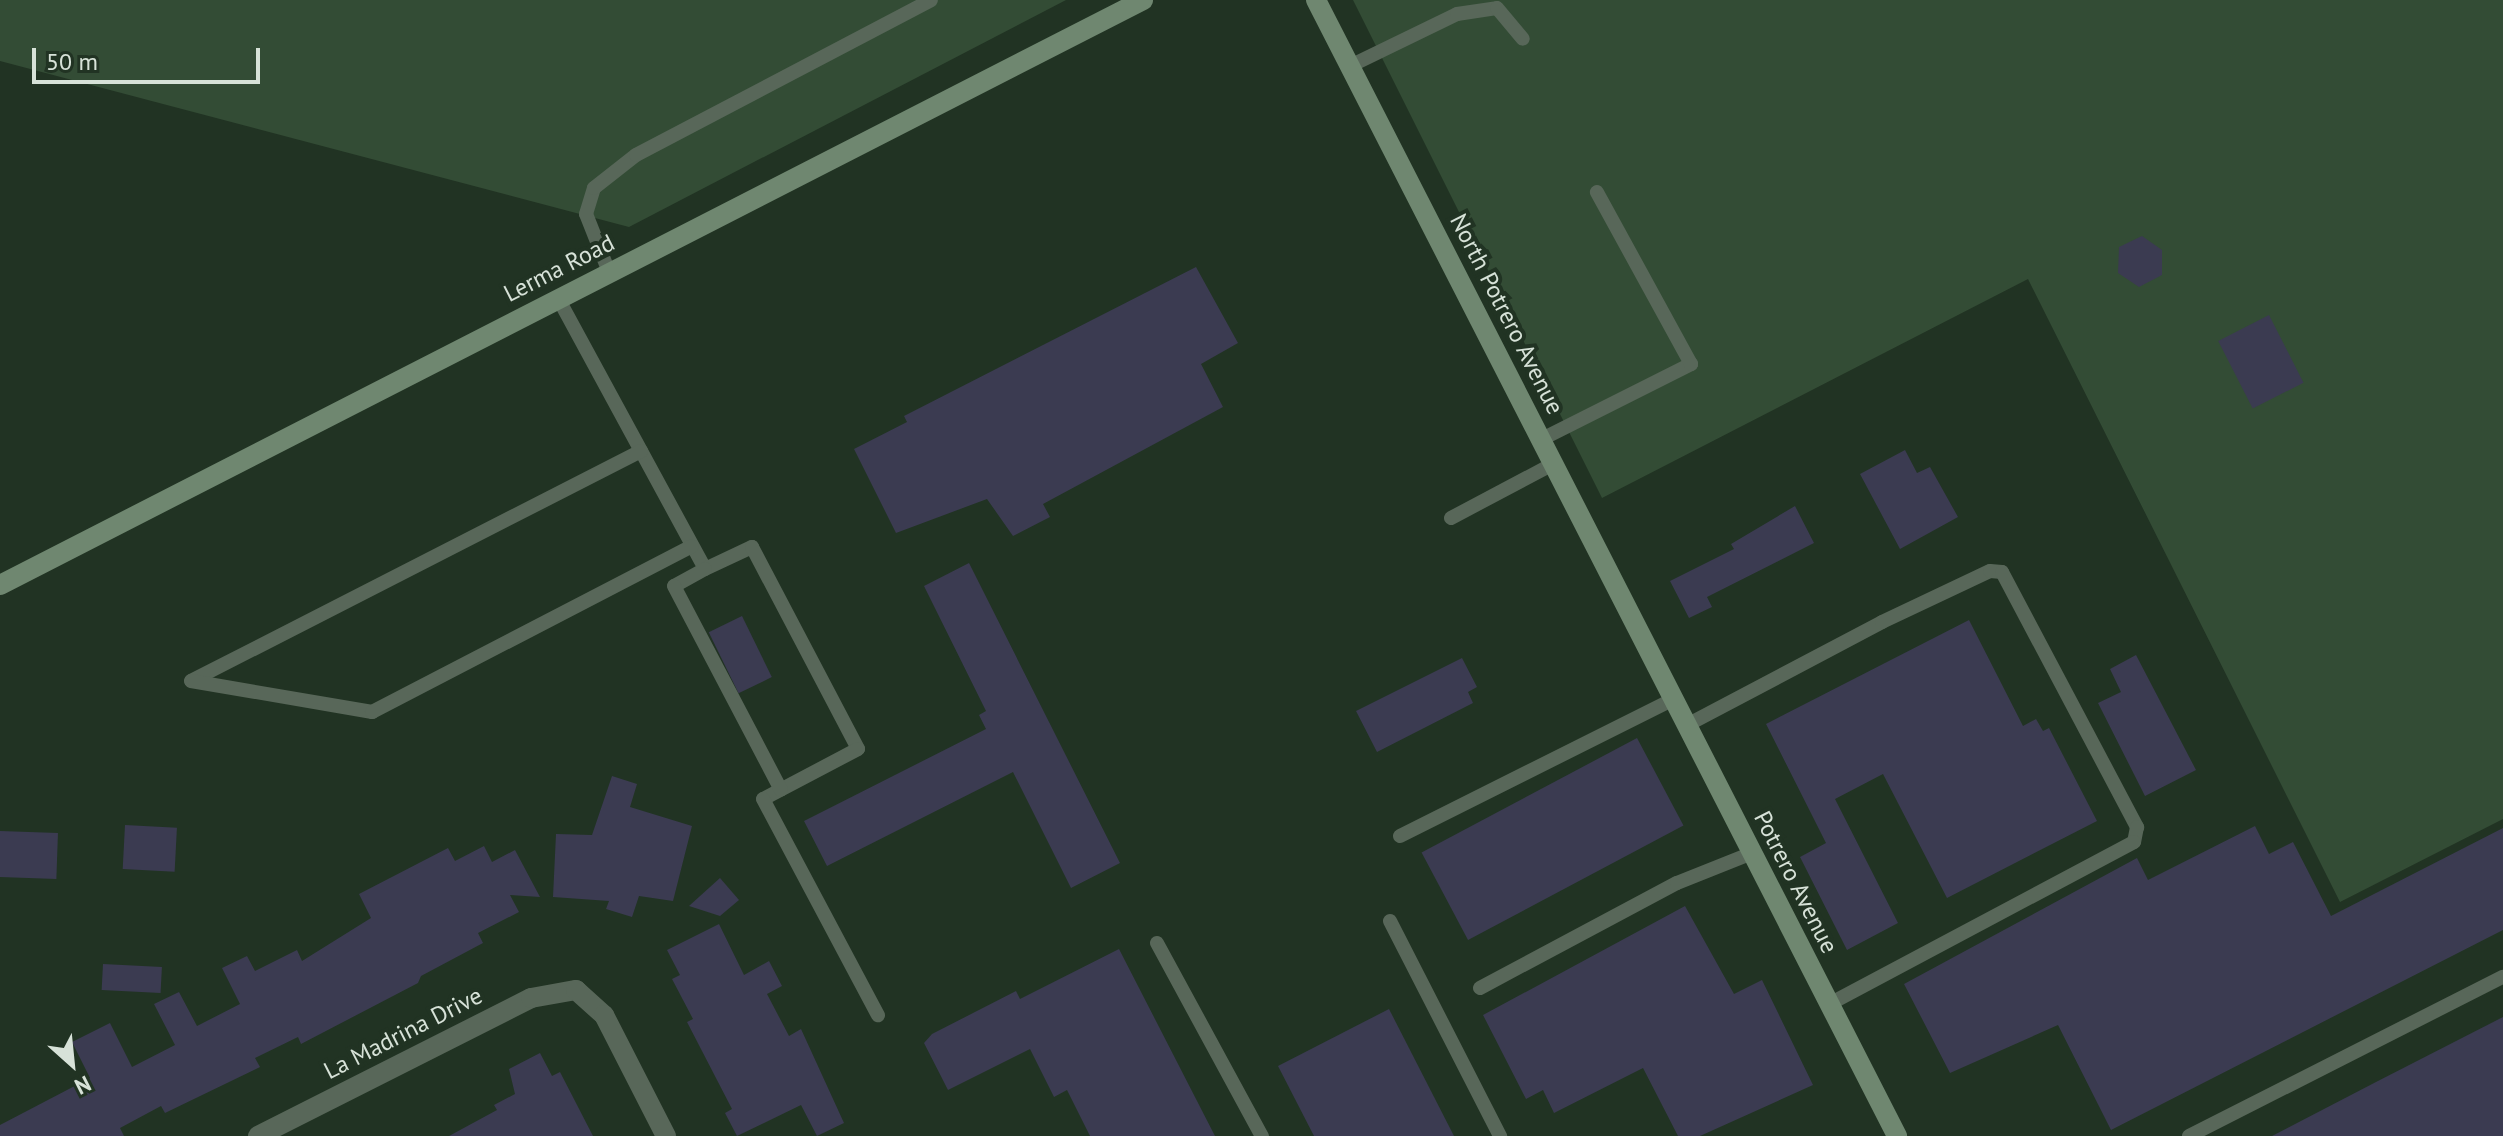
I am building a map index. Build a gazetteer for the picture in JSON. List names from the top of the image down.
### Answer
{
  "streets": {
    "street": [
      "Lerma Road",
      "North Potrero Avenue",
      "Potrero Avenue",
      "La Madrina Drive"
    ]
  },
  "crossings": [
    ["North Potrero Avenue", "Potrero Avenue"]
  ],
  "scale_bar": "50 m",
  "north": "bottom right"
}
